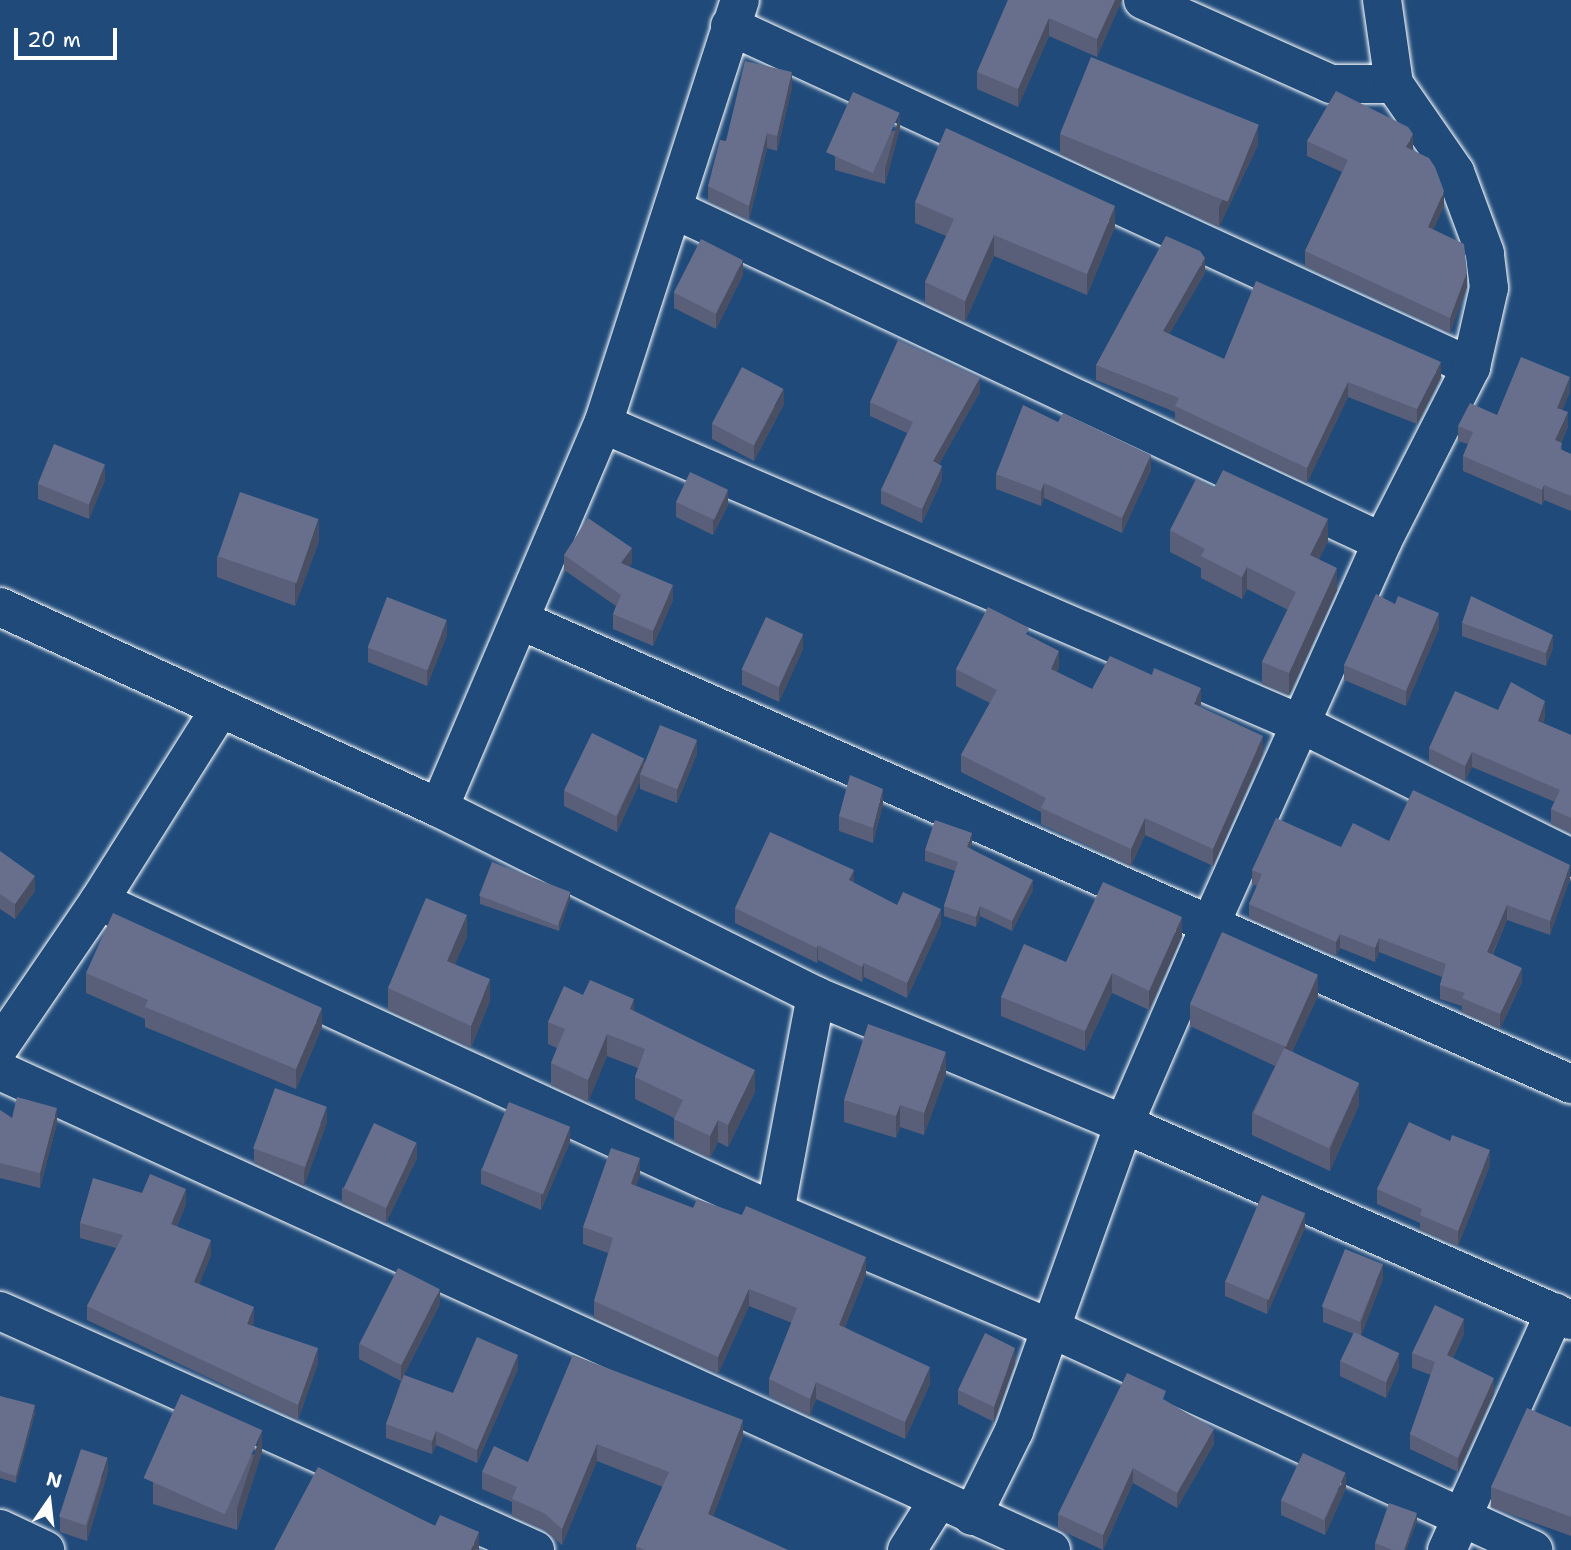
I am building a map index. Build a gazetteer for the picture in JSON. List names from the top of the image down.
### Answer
{
  "scale_bar": "20 m",
  "north": "top"
}
